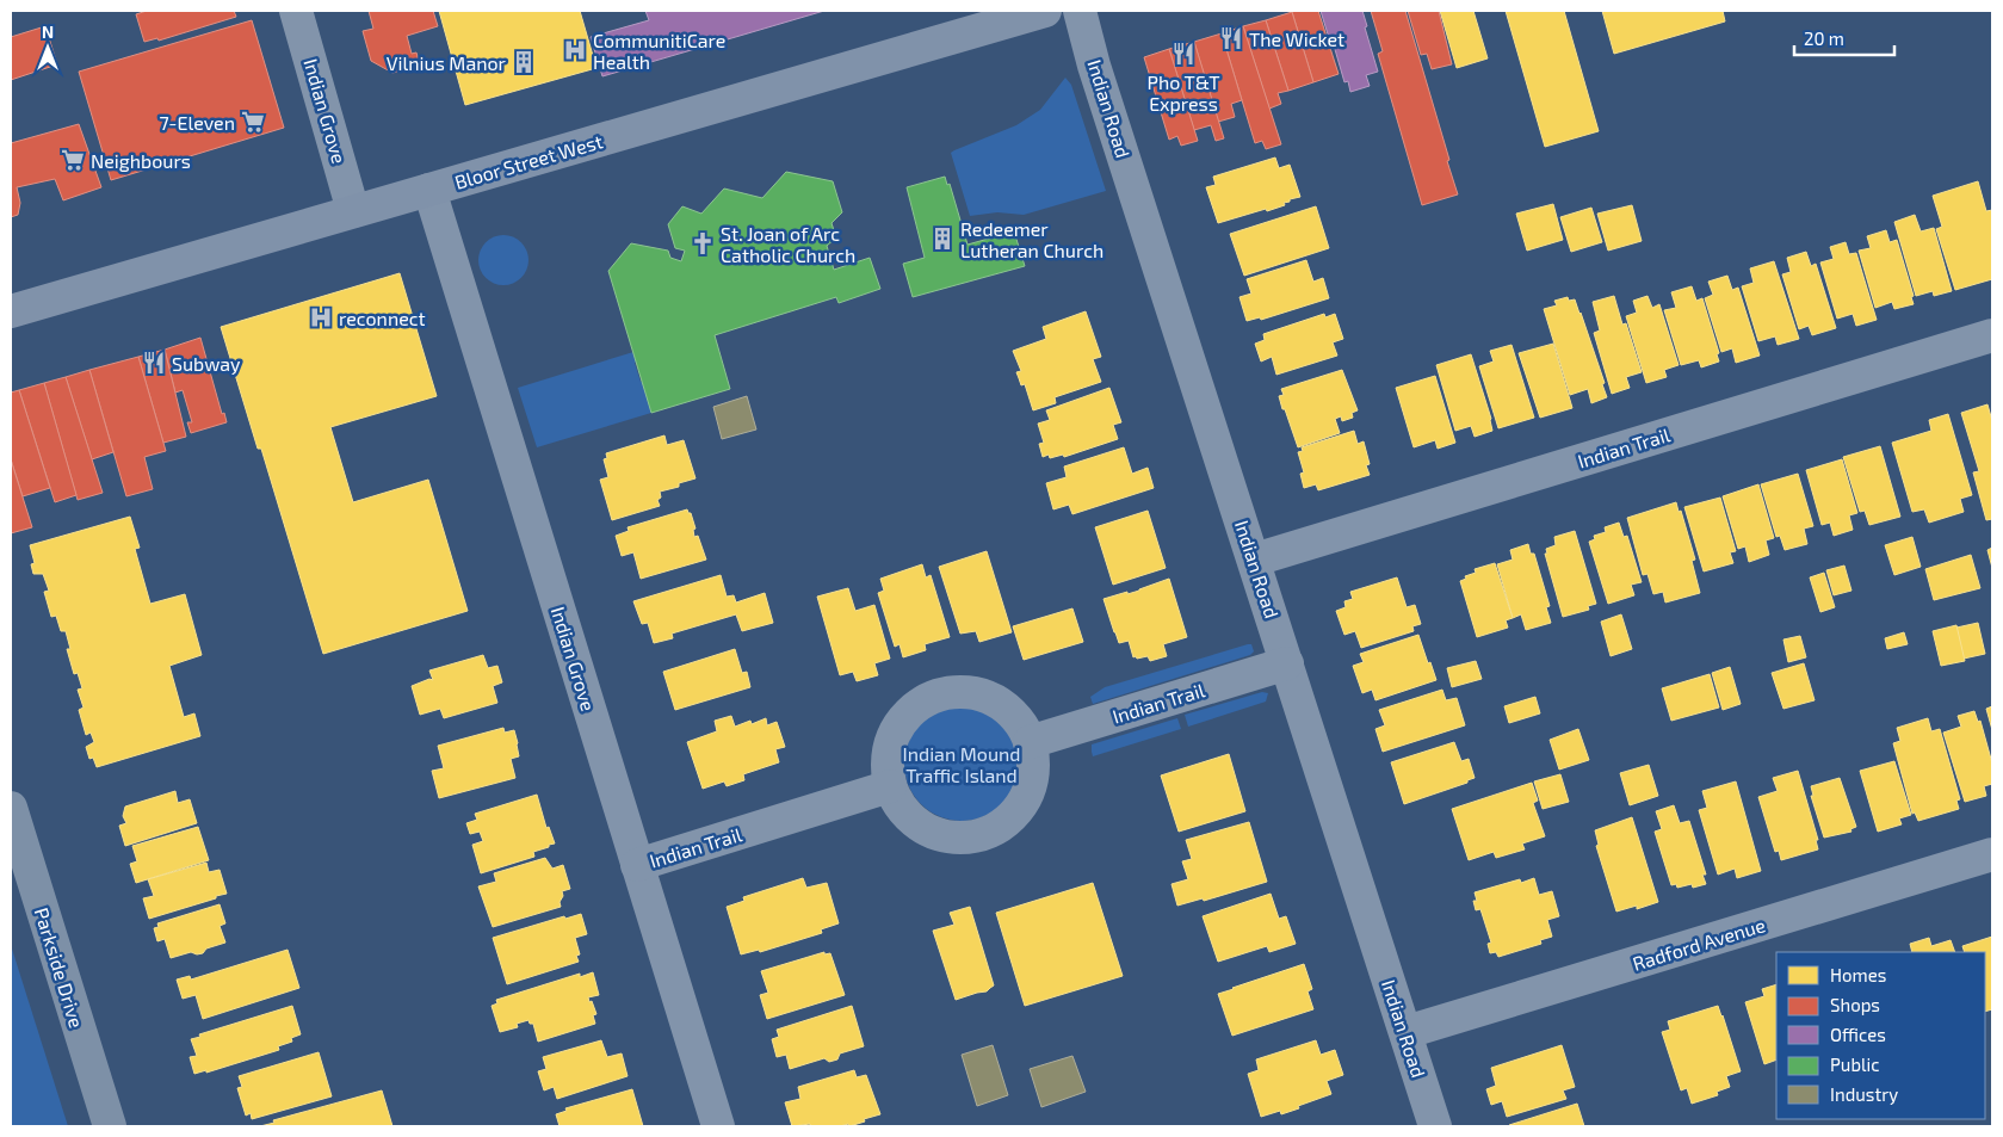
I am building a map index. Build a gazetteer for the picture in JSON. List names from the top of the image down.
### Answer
{
  "streets": {
    "main road": ["Bloor Street West", "Parkside Drive"],
    "street": [
      "Indian Road",
      "Indian Grove",
      "Indian Trail",
      "Radford Avenue"
    ]
  },
  "crossings": [
    ["Indian Road", "Indian Trail"],
    ["Indian Road", "Radford Avenue"],
    ["Indian Grove", "Bloor Street West"],
    ["Indian Grove", "Indian Trail"]
  ],
  "parks": ["Indian Mound Traffic Island"],
  "places": {
    "restaurant": ["The Wicket", "Pho T&T Express", "Subway"],
    "hospital": ["CommunitiCare Health", "reconnect"],
    "building": ["Vilnius Manor", "Redeemer Lutheran Church"],
    "supermarket": ["7-Eleven", "Neighbours"],
    "church": ["St. Joan of Arc Catholic Church"]
  },
  "legend": [
    "Homes",
    "Shops",
    "Offices",
    "Public",
    "Industry"
  ],
  "scale_bar": "20 m",
  "north": "top"
}
